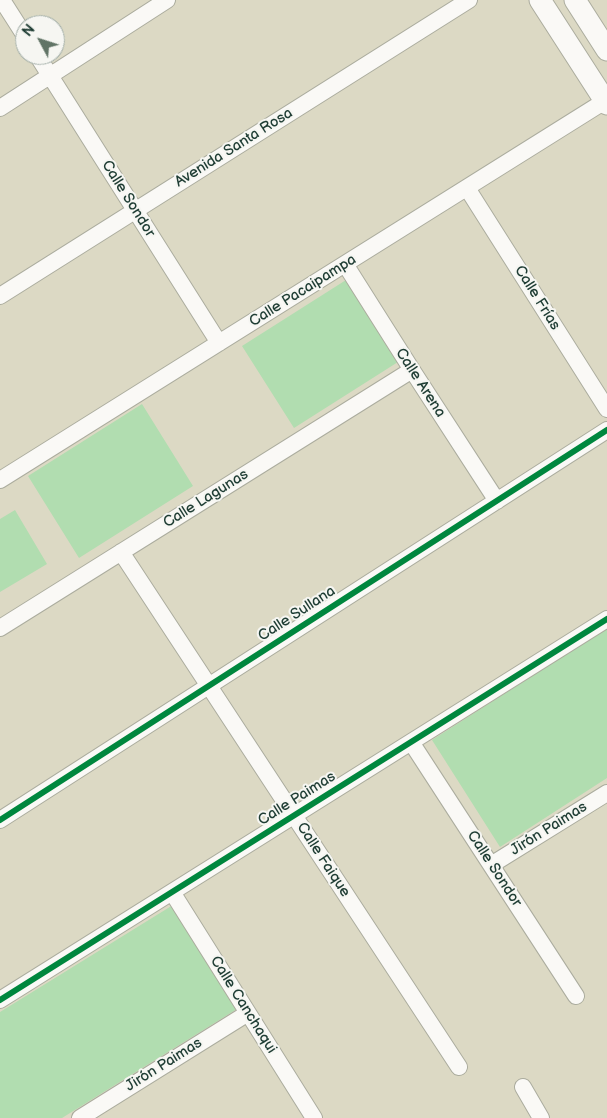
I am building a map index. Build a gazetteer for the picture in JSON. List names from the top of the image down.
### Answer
{
  "streets": {
    "street": [
      "Avenida Santa Rosa",
      "Calle Sondor",
      "Calle Pacaipampa",
      "Calle Frías",
      "Calle Arena",
      "Calle Lagunas",
      "Calle Sullana",
      "Calle Paimas",
      "Jirón Paimas",
      "Calle Faique",
      "Calle Canchaqui"
    ]
  },
  "crossings": [
    ["Avenida Santa Rosa", "Calle Sondor"],
    ["Calle Sondor", "Calle Pacaipampa"],
    ["Calle Sondor", "Calle Paimas"],
    ["Calle Sondor", "Jirón Paimas"],
    ["Calle Pacaipampa", "Calle Frías"],
    ["Calle Pacaipampa", "Calle Arena"],
    ["Calle Arena", "Calle Lagunas"],
    ["Calle Arena", "Calle Sullana"],
    ["Calle Lagunas", "Calle Faique"],
    ["Calle Sullana", "Calle Faique"],
    ["Calle Paimas", "Calle Faique"],
    ["Calle Paimas", "Calle Canchaqui"],
    ["Jirón Paimas", "Calle Canchaqui"]
  ],
  "north": "top left"
}
